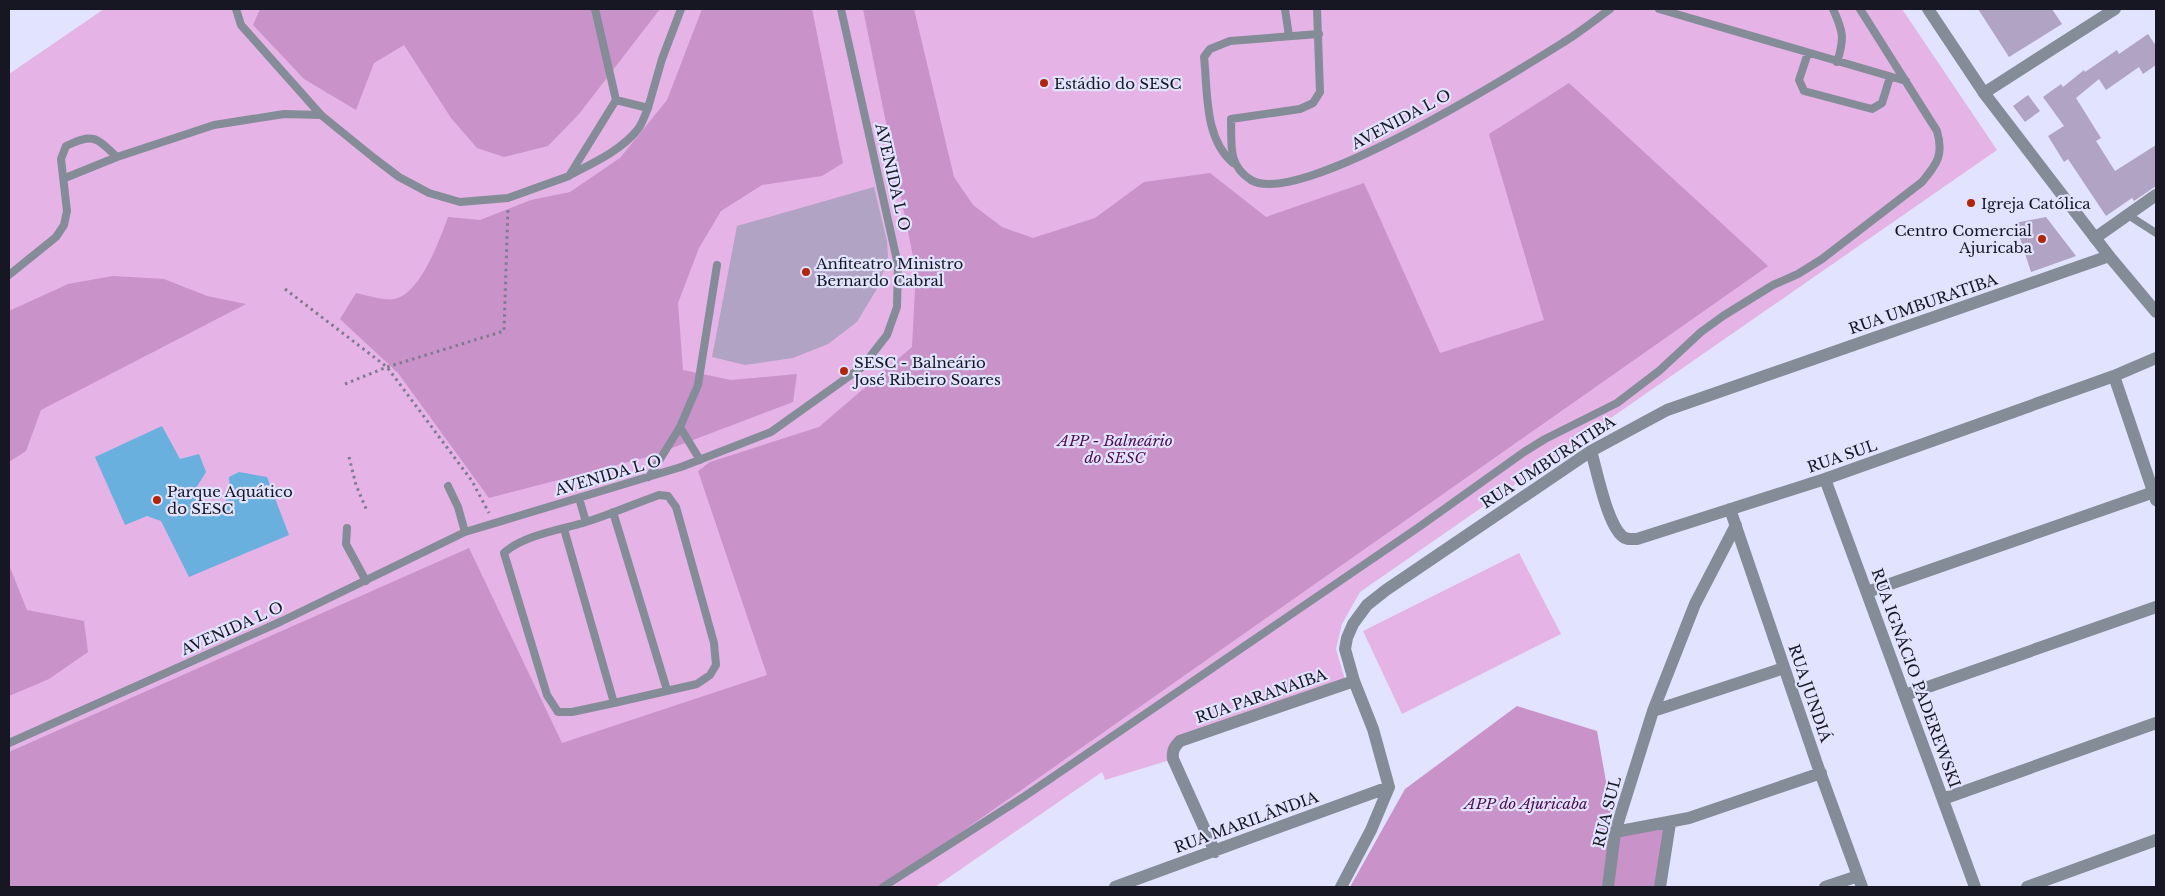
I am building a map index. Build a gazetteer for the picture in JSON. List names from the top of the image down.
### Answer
{
  "streets": {
    "street": [
      "RUA UMBURATIBA",
      "RUA SUL",
      "RUA IGNÁCIO PADEREWSKI",
      "RUA JUNDIÁ",
      "RUA PARANAIBA",
      "RUA MARILÂNDIA"
    ],
    "lane": ["AVENIDA L O"]
  },
  "crossings": [
    ["RUA UMBURATIBA", "RUA SUL"],
    ["RUA UMBURATIBA", "RUA PARANAIBA"],
    ["RUA UMBURATIBA", "RUA MARILÂNDIA"],
    ["RUA SUL", "RUA IGNÁCIO PADEREWSKI"],
    ["RUA SUL", "RUA JUNDIÁ"],
    ["RUA PARANAIBA", "RUA MARILÂNDIA"]
  ],
  "parks": ["APP - Balneário do SESC", "APP do Ajuricaba"],
  "places": [
    "Estádio do SESC",
    "Igreja Católica",
    "Centro Comercial Ajuricaba",
    "Anfiteatro Ministro Bernardo Cabral",
    "SESC - Balneário José Ribeiro Soares",
    "Parque Aquático do SESC"
  ]
}
